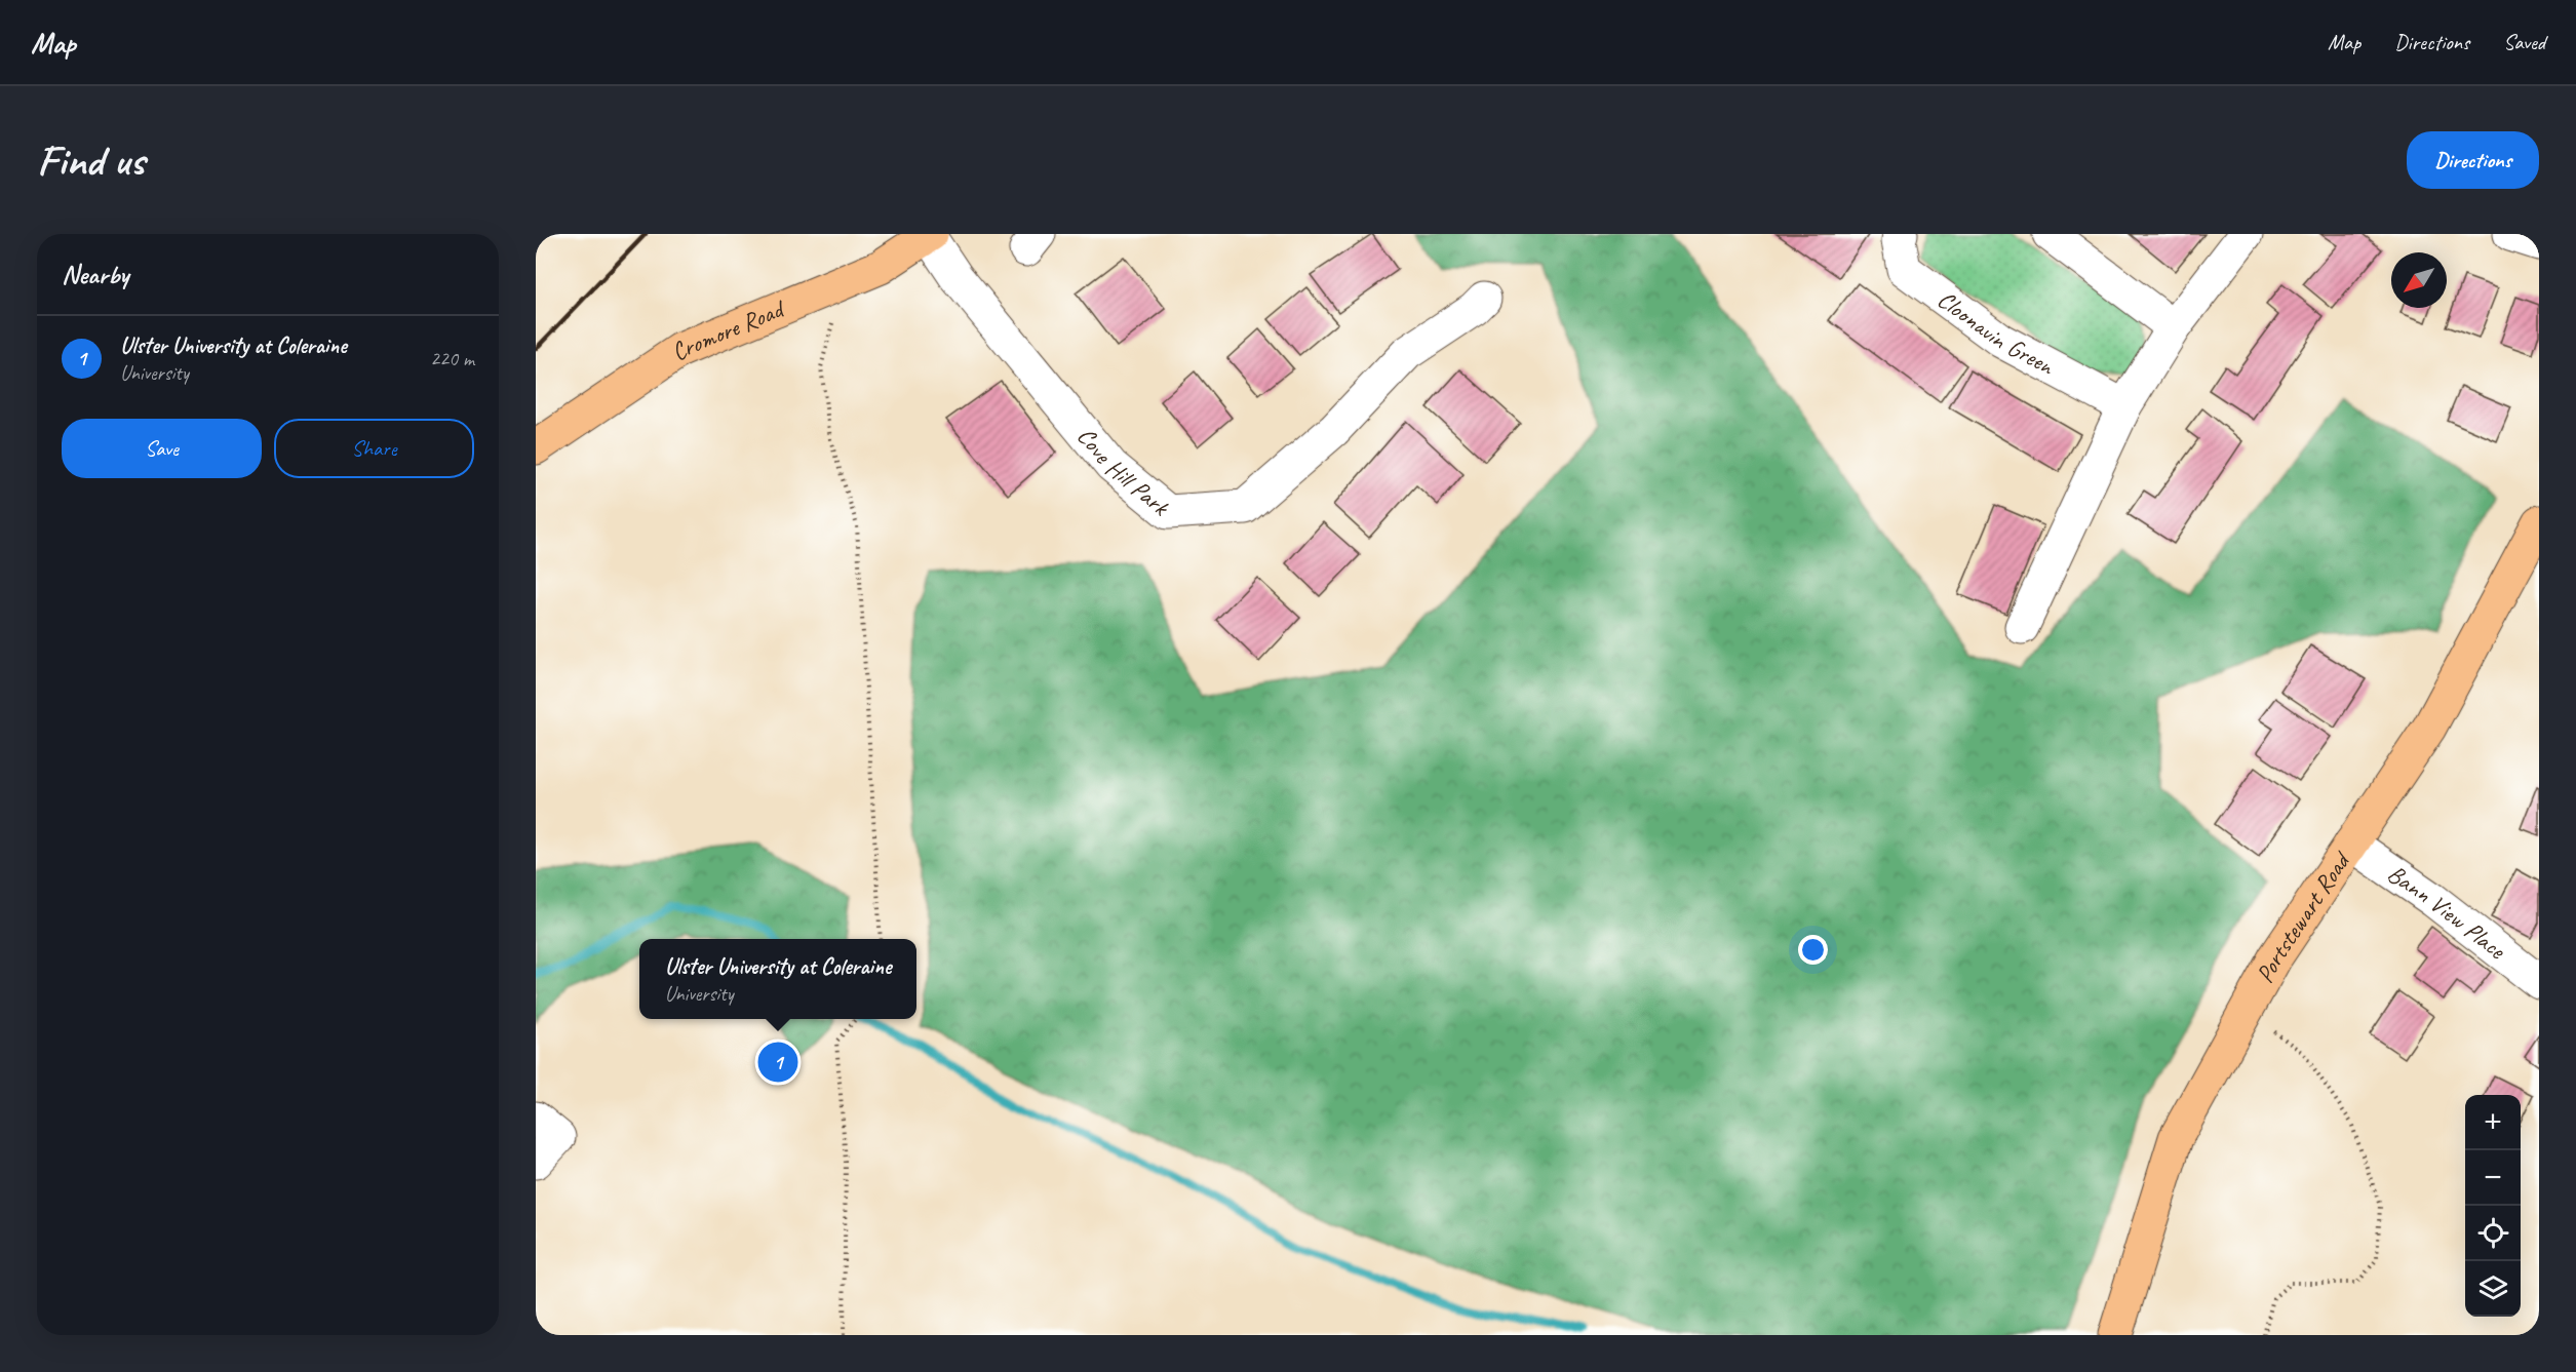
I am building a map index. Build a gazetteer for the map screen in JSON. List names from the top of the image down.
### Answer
{
  "streets": {
    "main road": ["Cromore Road", "Portstewart Road"],
    "street": ["Cloonavin Green", "Cove Hill Park", "Bann View Place"]
  },
  "crossings": [
    ["Cromore Road", "Cove Hill Park"],
    ["Bann View Place", "Portstewart Road"]
  ],
  "north": "bottom left",
  "page": {
    "header": "Map",
    "nav": ["Map", "Directions", "Saved"],
    "buttons": [
      "Directions",
      ["Save", "Share"]
    ],
    "title": "Find us",
    "heading": "Nearby",
    "list": [
      {
        "mark": "1",
        "name": "Ulster University at Coleraine",
        "note": "University",
        "value": "220 m"
      }
    ],
    "popup": ["Ulster University at Coleraine", "University"],
    "pins": "1",
    "map_buttons": ["+", "−"]
  }
}
